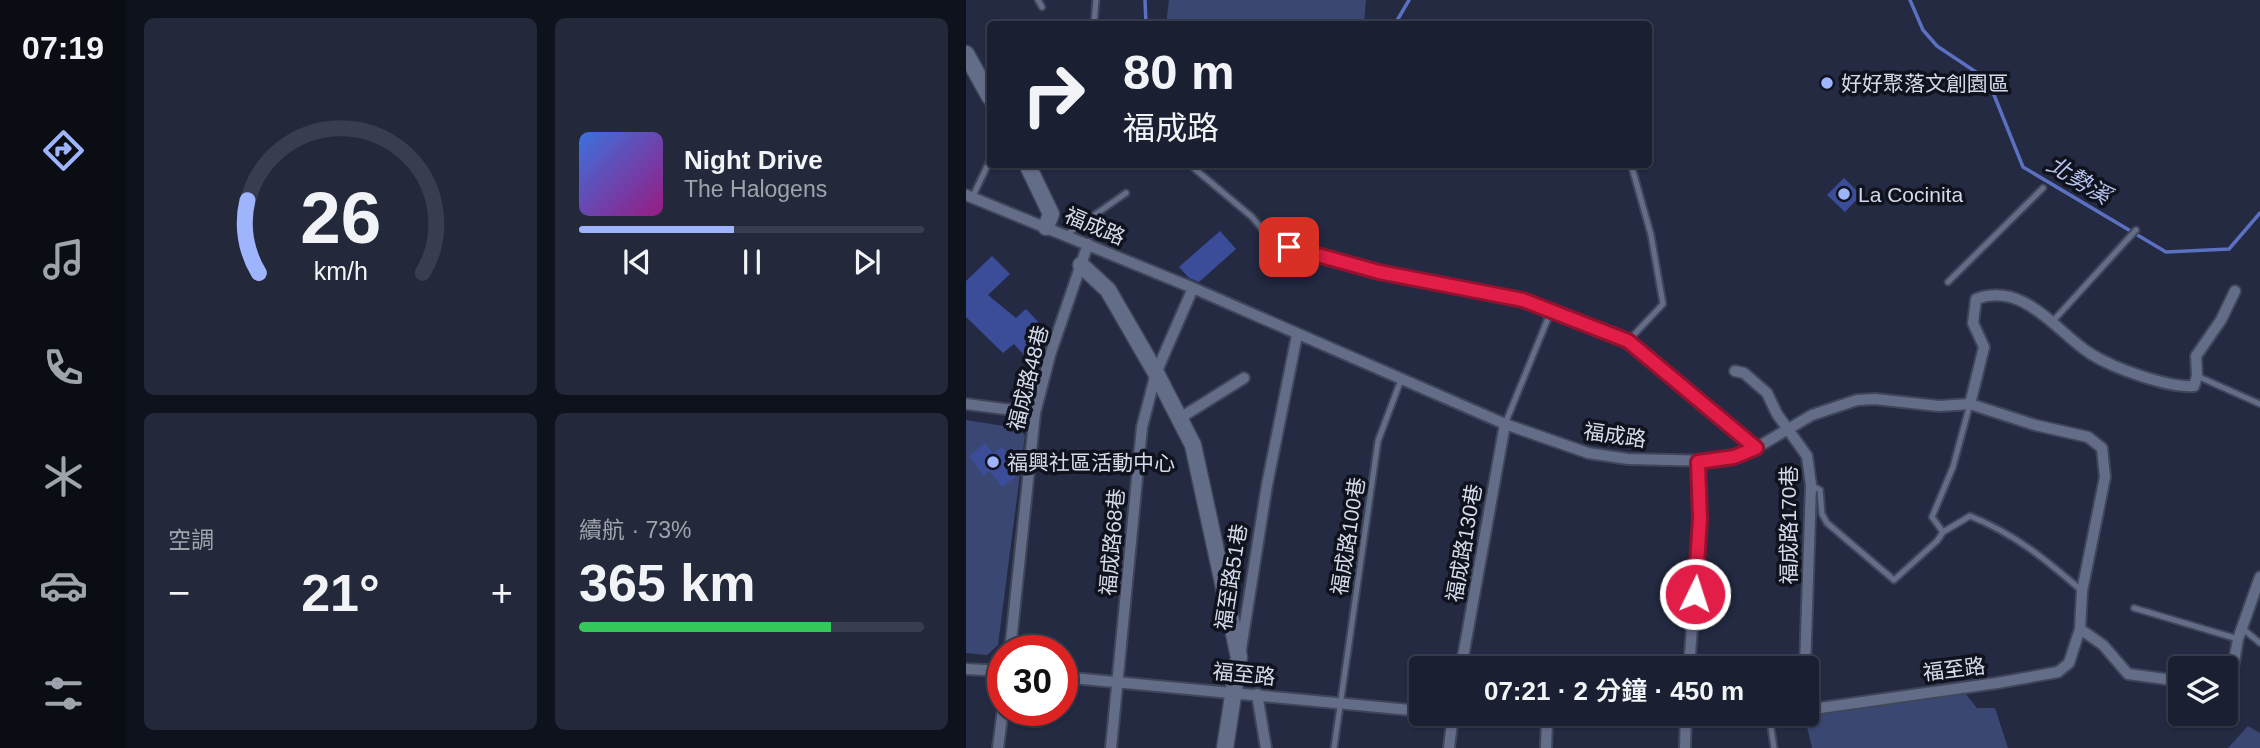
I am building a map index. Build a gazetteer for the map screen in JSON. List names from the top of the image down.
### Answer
{
  "streets": {
    "street": [
      "福成路",
      "福成路48巷",
      "福成路170巷",
      "福成路68巷",
      "福成路130巷",
      "福至路51巷",
      "福至路"
    ],
    "lane": ["福成路100巷"]
  },
  "crossings": [
    ["福成路", "福成路48巷"],
    ["福成路", "福成路170巷"],
    ["福成路", "福成路100巷"],
    ["福成路", "福成路68巷"],
    ["福成路", "福成路130巷"],
    ["福成路", "福至路51巷"],
    ["福成路", "福至路"],
    ["福成路48巷", "福至路51巷"],
    ["福成路100巷", "福至路"],
    ["福成路68巷", "福至路51巷"],
    ["福成路68巷", "福至路"]
  ],
  "water": ["北勢溪"],
  "places": ["好好聚落文創園區", "La Cocinita", "福興社區活動中心"],
  "page": {
    "tabs": "07:19",
    "turn": ["80 m", "福成路"],
    "song": ["Night Drive", "The Halogens"],
    "tile": [
      "空調",
      ["續航 · 73%", "365 km"]
    ],
    "heat": ["−", "21°", "+"],
    "limit": "30",
    "trip": "07:21 · 2 分鐘 · 450 m",
    "gauge": ["26", "km/h"]
  }
}
